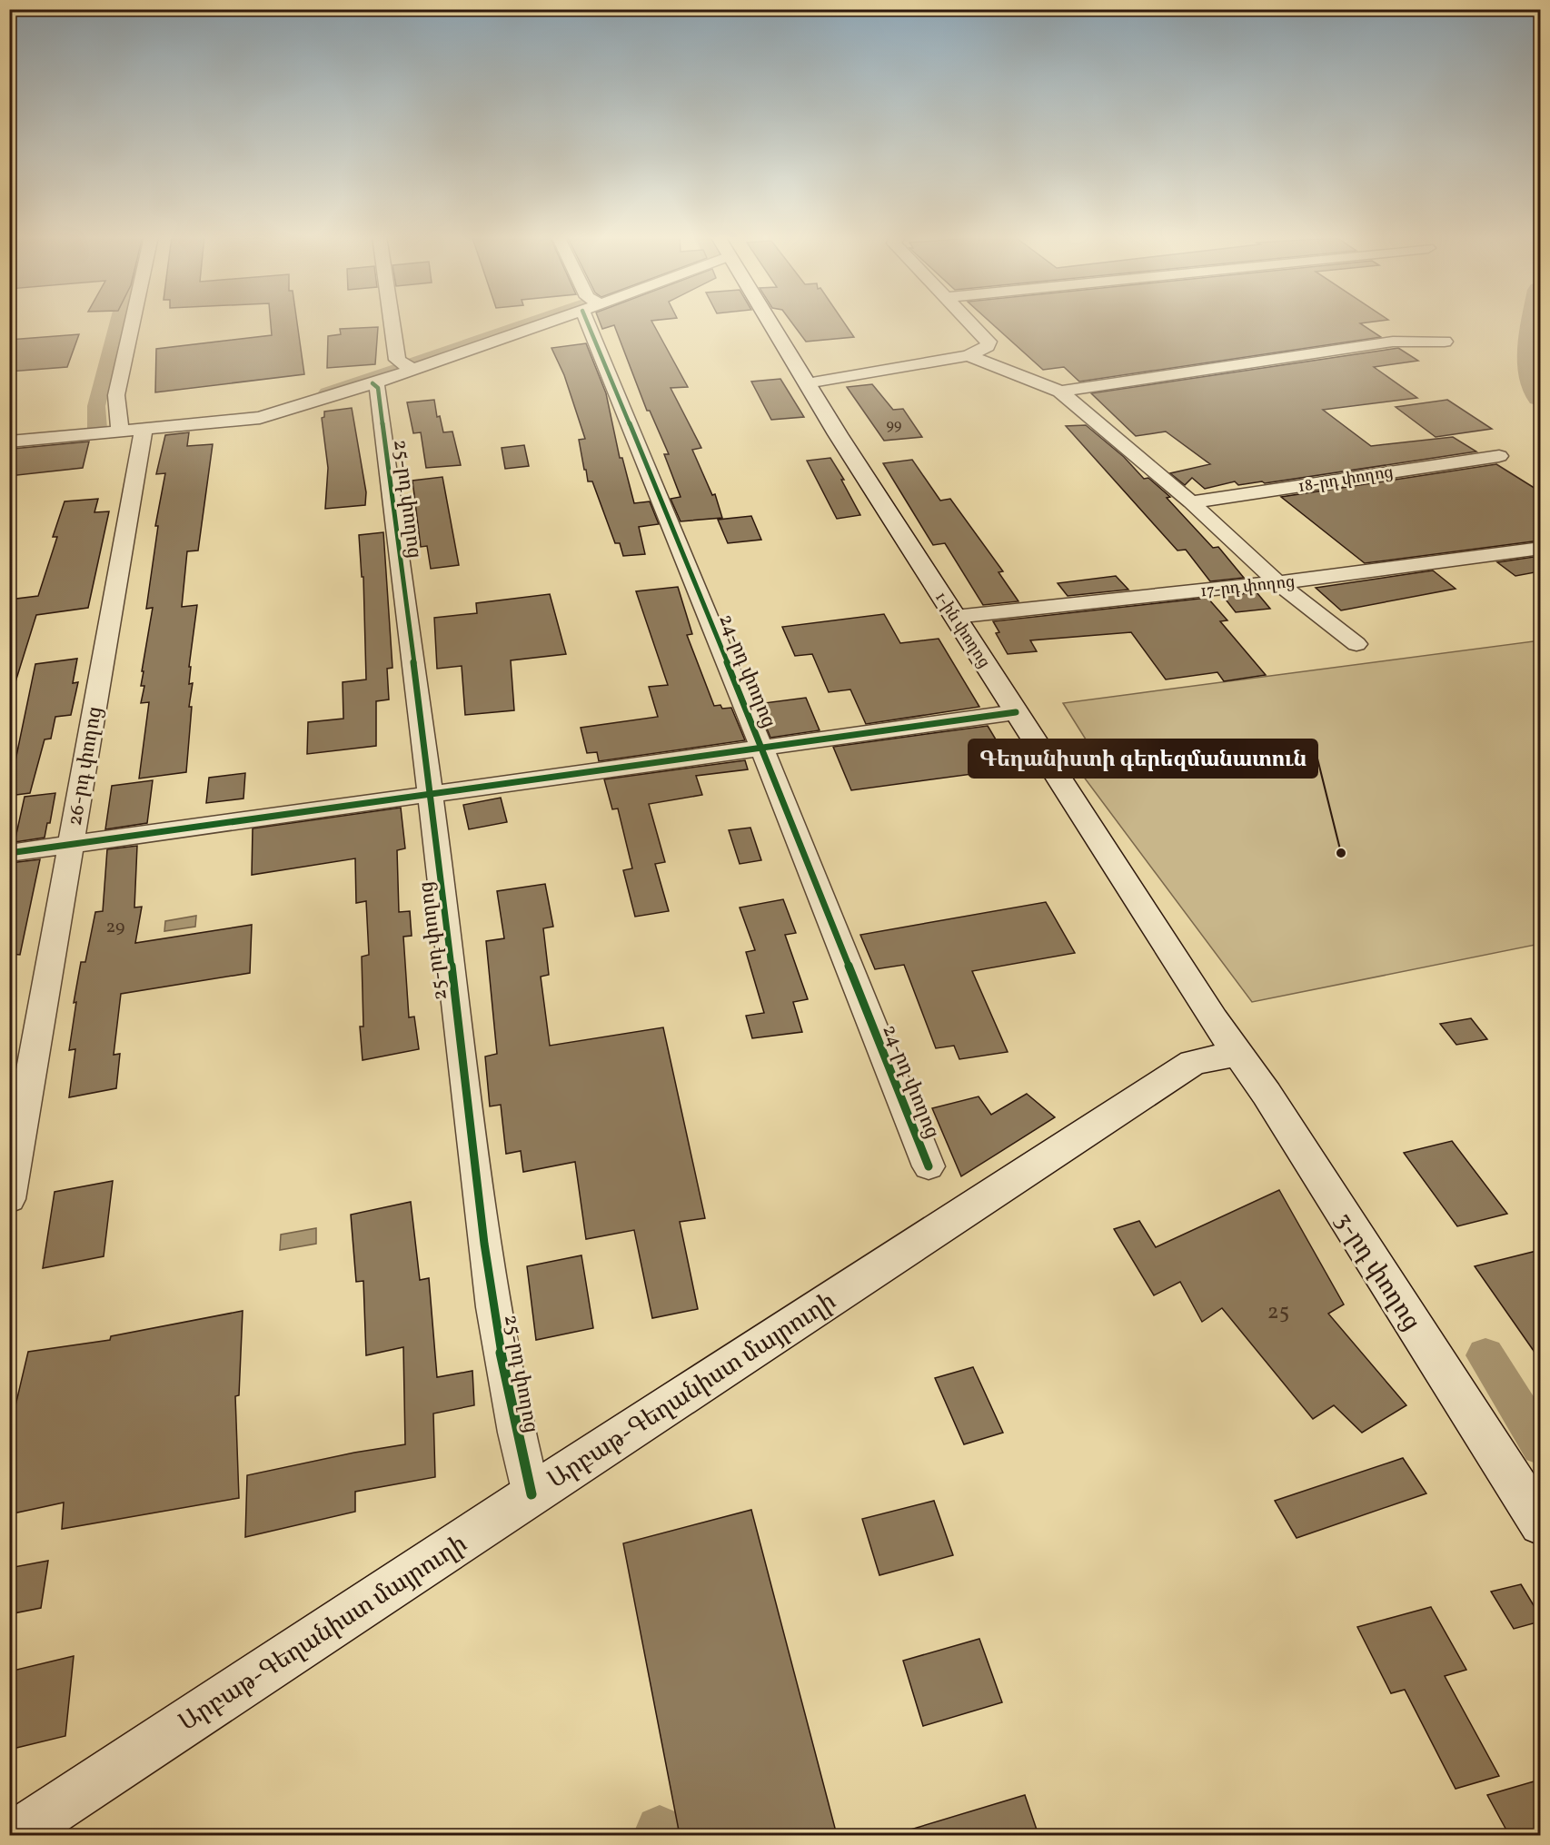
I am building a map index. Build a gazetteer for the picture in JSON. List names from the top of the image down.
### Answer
{
  "streets": {
    "main road": ["1-ին փողոց", "3-րդ փողոց", "Արբաթ-Գեղանիստ մայրուղի"],
    "street": [
      "18-րդ փողոց",
      "25-րդ փողոց",
      "17-րդ փողոց",
      "24-րդ փողոց",
      "26-րդ փողոց"
    ]
  },
  "crossings": [
    ["25-րդ փողոց", "Արբաթ-Գեղանիստ մայրուղի"],
    ["17-րդ փողոց", "1-ին փողոց"],
    ["1-ին փողոց", "3-րդ փողոց"],
    ["3-րդ փողոց", "Արբաթ-Գեղանիստ մայրուղի"]
  ],
  "places": ["Գեղանիստի գերեզմանատուն"],
  "house_numbers": ["99", "29", "25"]
}
